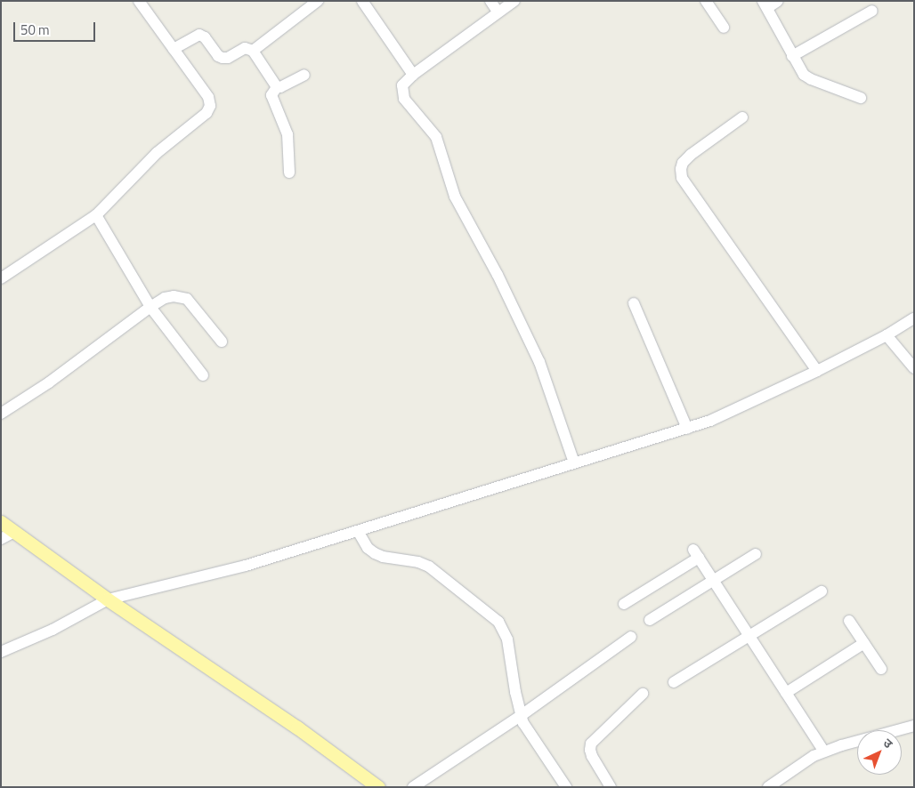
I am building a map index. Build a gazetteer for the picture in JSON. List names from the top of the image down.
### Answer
{
  "scale_bar": "50 m",
  "north": "top right"
}
